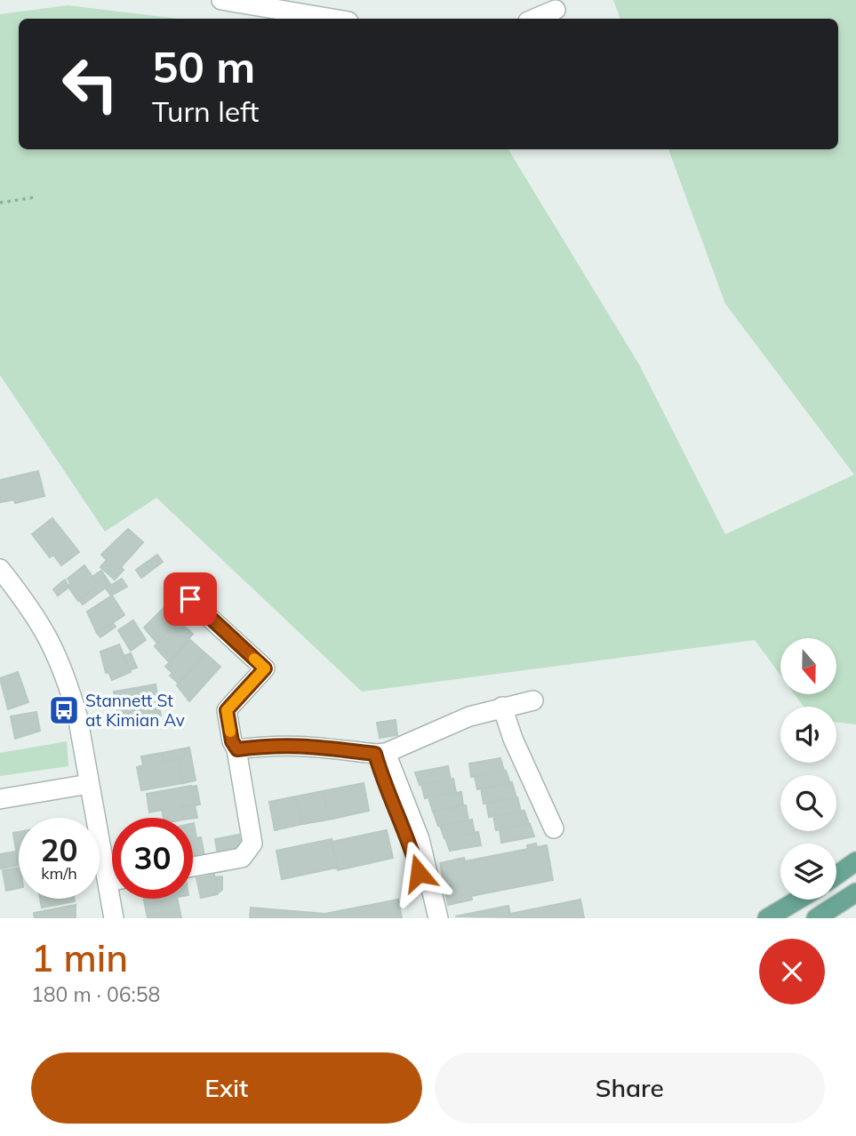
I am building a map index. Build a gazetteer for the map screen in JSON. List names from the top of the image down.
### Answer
{
  "places": {
    "bus stop": ["Stannett St at Kimian Av"]
  },
  "north": "bottom",
  "page": {
    "turn": ["50 m", "Turn left"],
    "speed": "20 km/h",
    "limit": "30",
    "heading": ["1 min", "180 m · 06:58"],
    "buttons": ["Exit", "Share"]
  }
}
